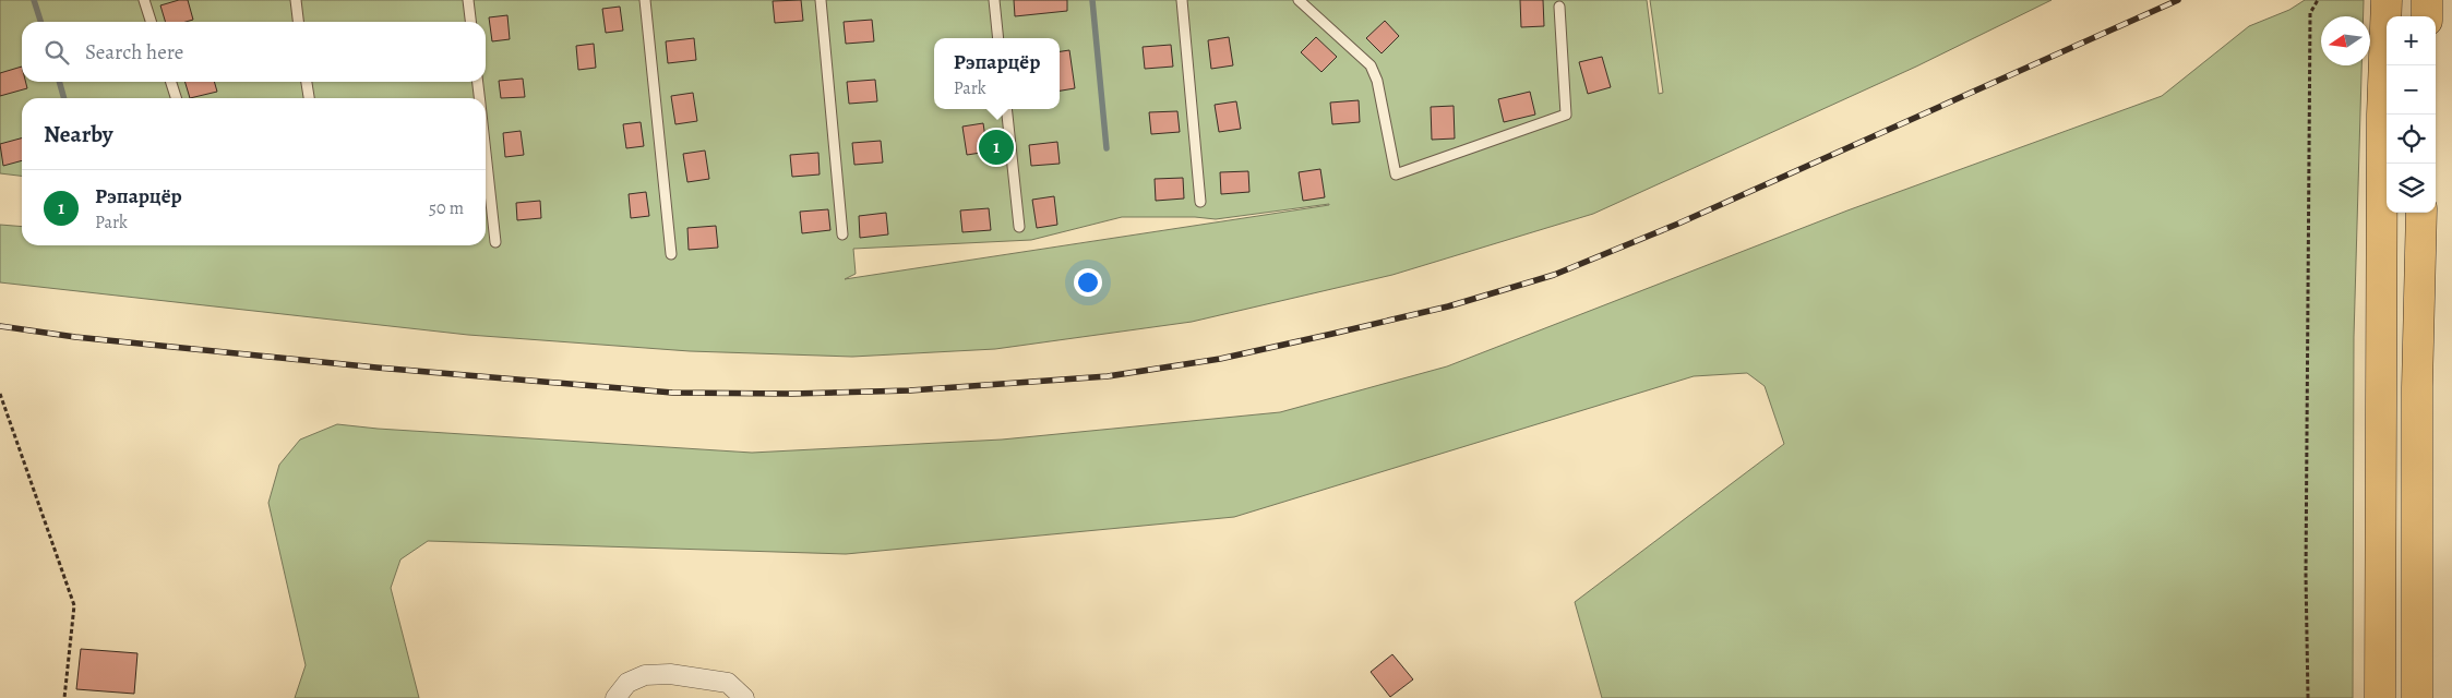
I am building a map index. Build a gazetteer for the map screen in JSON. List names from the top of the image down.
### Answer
{
  "north": "left",
  "page": {
    "map_buttons": ["+", "−"],
    "search": "Search here",
    "popup": ["Рэпарцёр", "Park"],
    "heading": "Nearby",
    "pins": "1",
    "list": [
      {
        "mark": "1",
        "name": "Рэпарцёр",
        "note": "Park",
        "value": "50 m"
      }
    ]
  }
}
